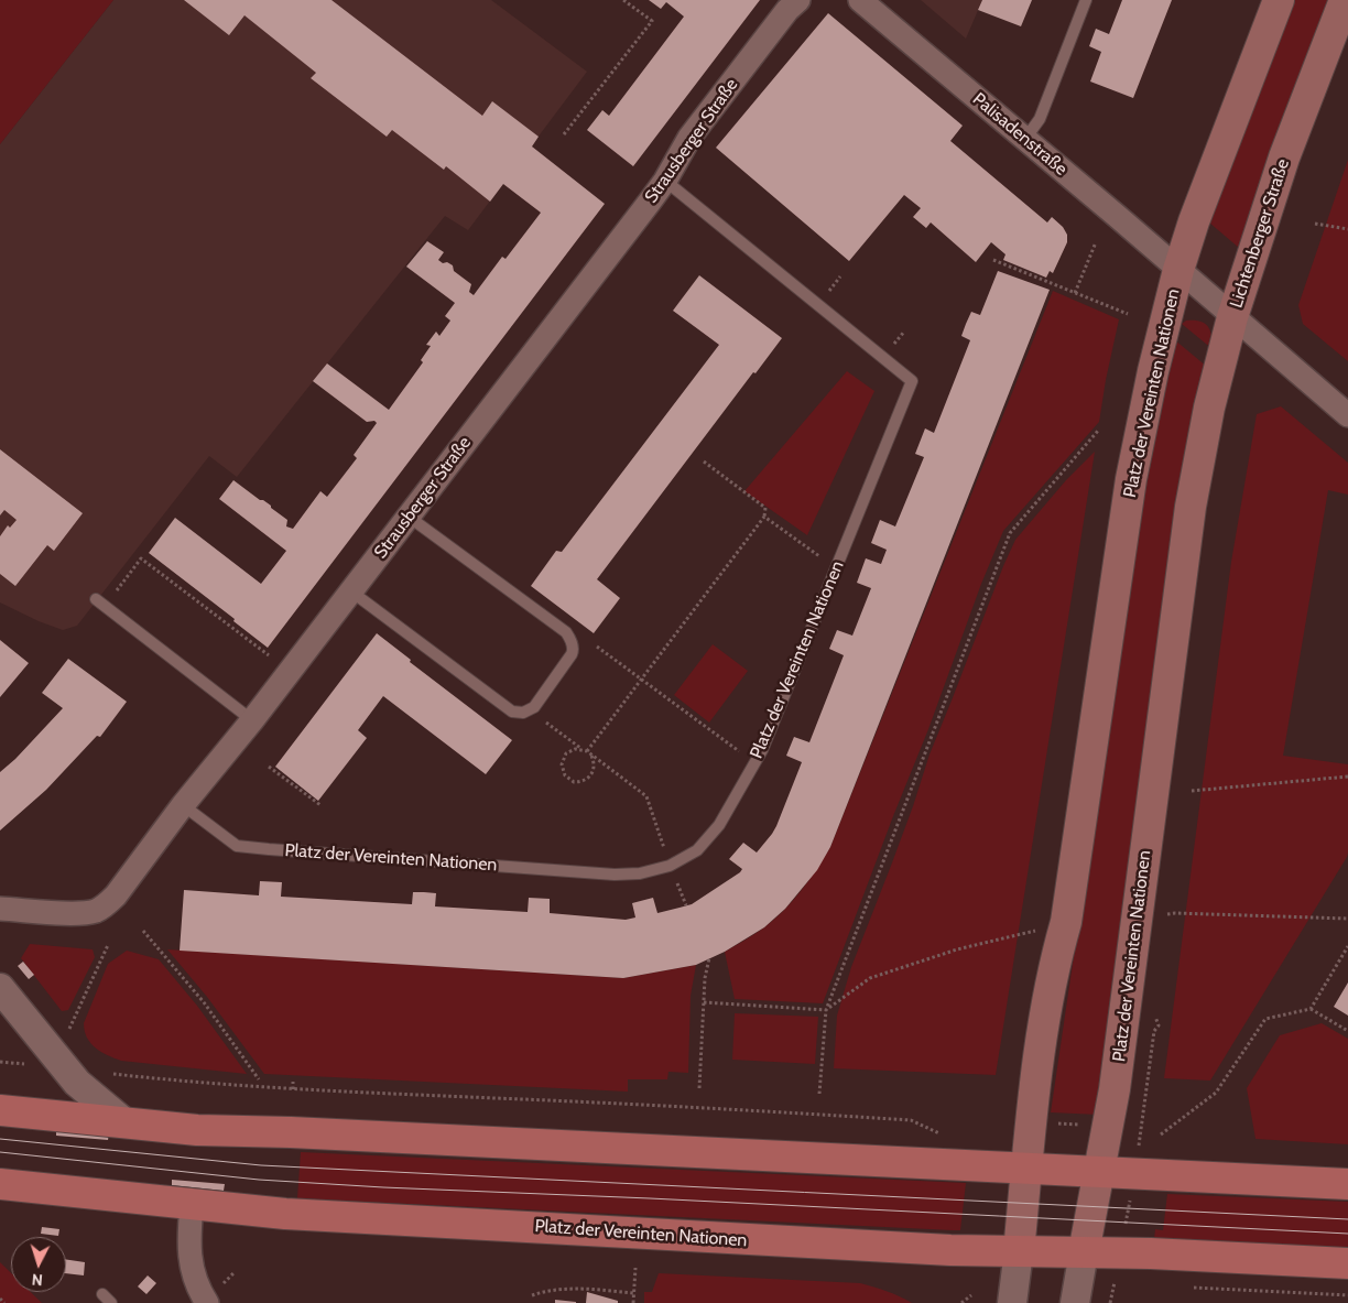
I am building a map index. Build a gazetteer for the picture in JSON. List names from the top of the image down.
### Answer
{
  "streets": {
    "main road": ["Lichtenberger Straße", "Platz der Vereinten Nationen"],
    "street": ["Palisadenstraße", "Strausberger Straße"]
  },
  "crossings": [
    ["Palisadenstraße", "Lichtenberger Straße"],
    ["Palisadenstraße", "Platz der Vereinten Nationen"],
    ["Strausberger Straße", "Platz der Vereinten Nationen"],
    ["Lichtenberger Straße", "Platz der Vereinten Nationen"]
  ],
  "north": "bottom"
}
